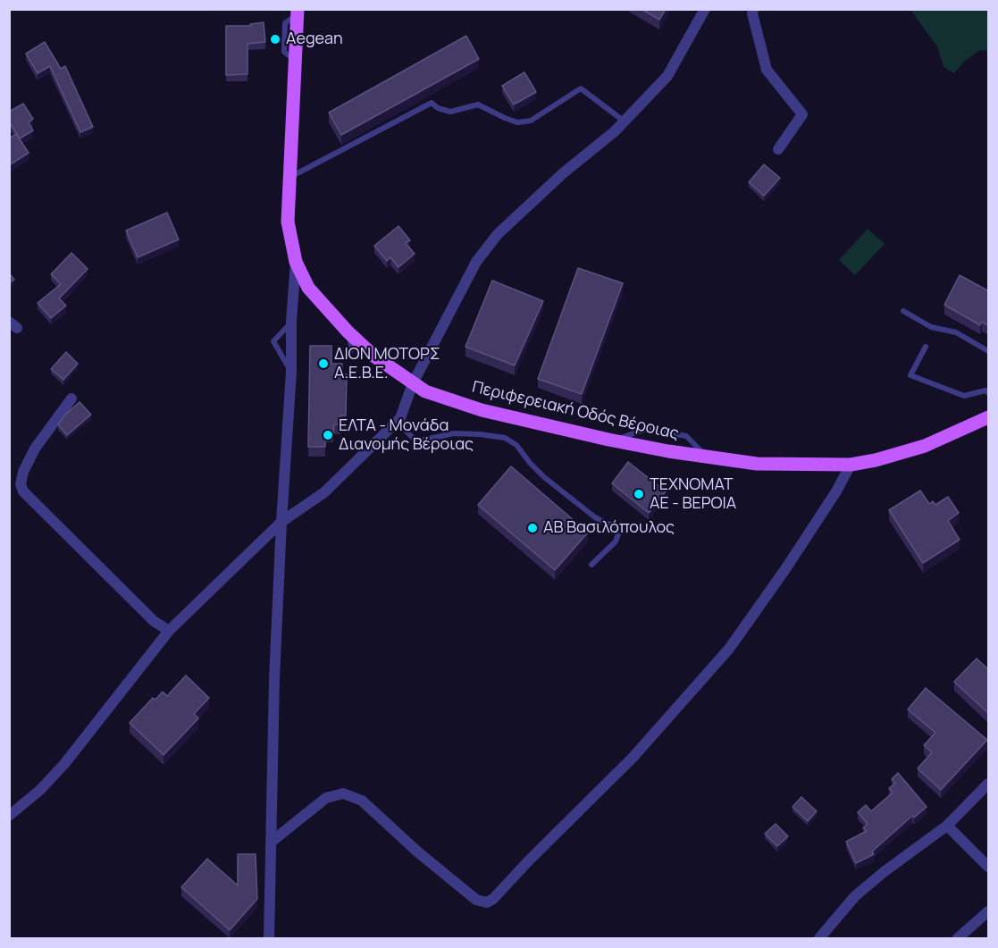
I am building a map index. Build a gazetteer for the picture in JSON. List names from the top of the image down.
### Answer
{
  "streets": {
    "main road": ["Περιφερειακή Οδός Βέροιας"]
  },
  "places": [
    "Aegean",
    "ΔΙΟΝ ΜΟΤΟΡΣ Α.Ε.Β.Ε.",
    "ΕΛΤΑ - Μονάδα Διανομής Βέροιας",
    "ΤΕΧΝΟΜΑΤ ΑΕ - ΒΕΡΟΙΑ",
    "ΑΒ Βασιλόπουλος"
  ]
}
